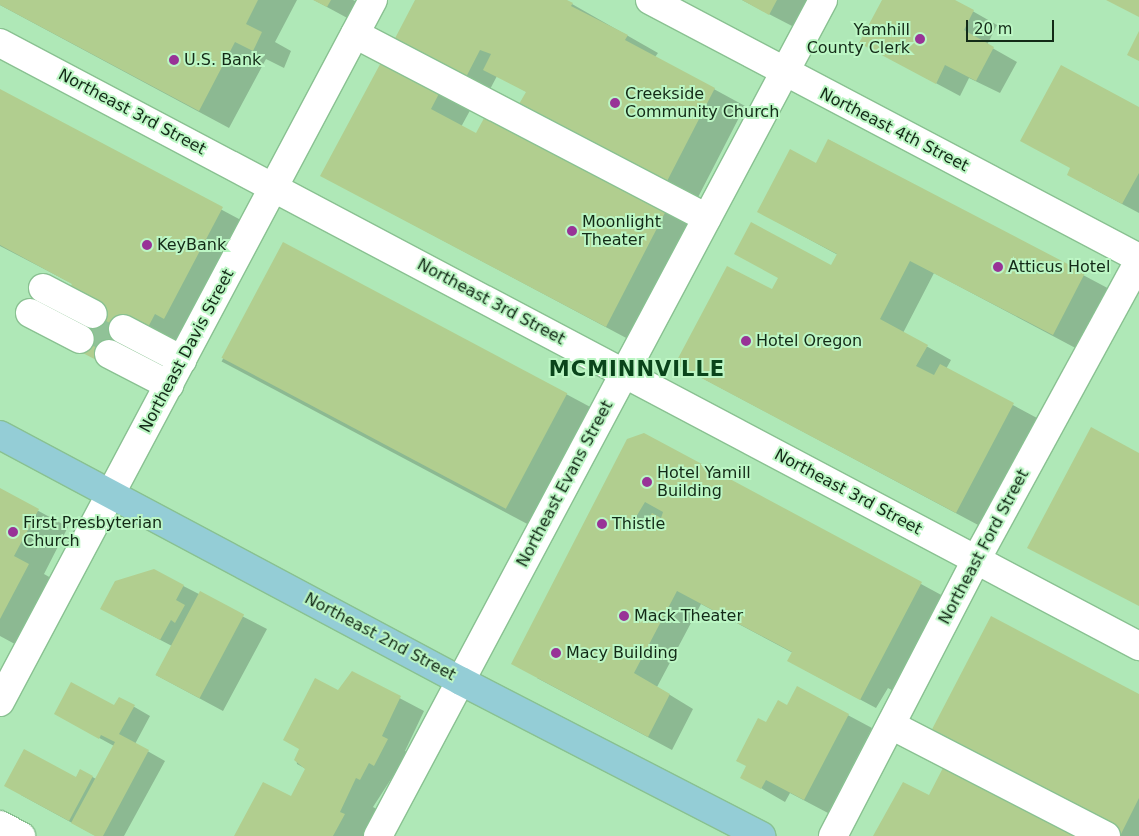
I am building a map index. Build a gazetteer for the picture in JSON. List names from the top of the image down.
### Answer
{
  "streets": {
    "main road": ["Northeast 2nd Street"],
    "street": [
      "Northeast 3rd Street",
      "Northeast 4th Street",
      "Northeast Davis Street",
      "Northeast Evans Street",
      "Northeast Ford Street"
    ]
  },
  "crossings": [
    ["Northeast 3rd Street", "Northeast Davis Street"],
    ["Northeast 3rd Street", "Northeast Evans Street"],
    ["Northeast 3rd Street", "Northeast Ford Street"],
    ["Northeast 4th Street", "Northeast Evans Street"],
    ["Northeast 4th Street", "Northeast Ford Street"],
    ["Northeast Davis Street", "Northeast 2nd Street"],
    ["Northeast Evans Street", "Northeast 2nd Street"]
  ],
  "districts": ["MCMINNVILLE"],
  "places": [
    "Yamhill County Clerk",
    "U.S. Bank",
    "Creekside Community Church",
    "Moonlight Theater",
    "KeyBank",
    "Atticus Hotel",
    "Hotel Oregon",
    "Hotel Yamill Building",
    "Thistle",
    "First Presbyterian Church",
    "Mack Theater",
    "Macy Building"
  ],
  "scale_bar": "20 m"
}
